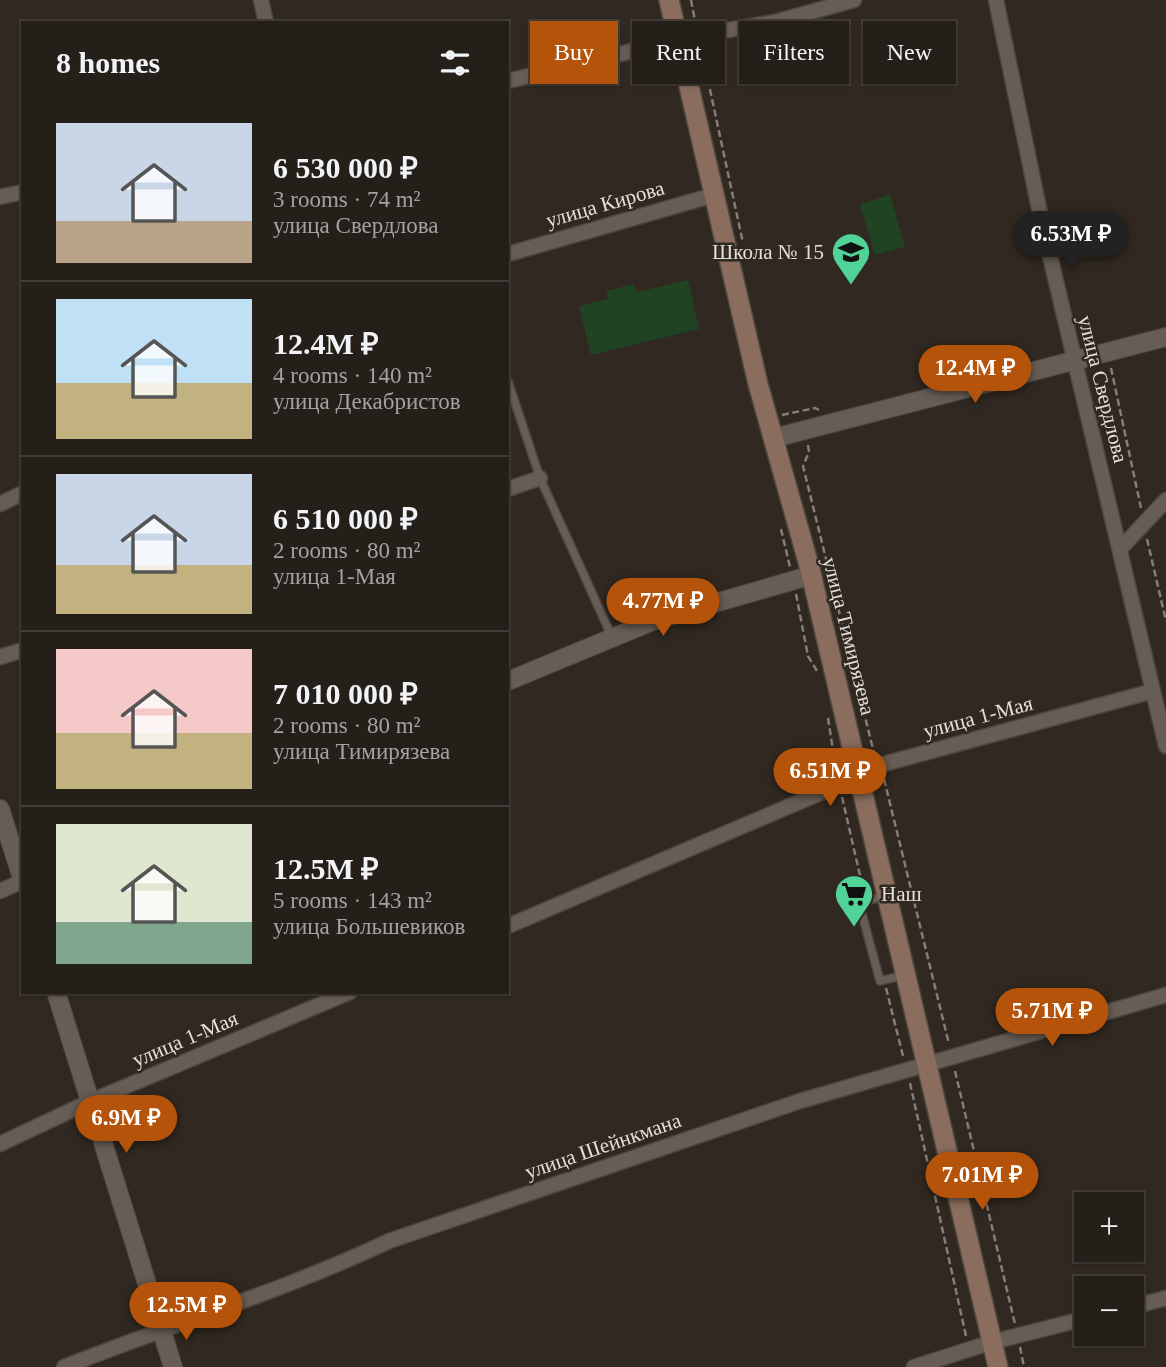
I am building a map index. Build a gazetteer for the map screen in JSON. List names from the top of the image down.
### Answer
{
  "streets": {
    "main road": ["улица Тимирязева"],
    "street": [
      "улица Кирова",
      "улица Свердлова",
      "улица 1-Мая",
      "улица Шейнкмана"
    ]
  },
  "crossings": [
    ["улица Кирова", "улица Тимирязева"],
    ["улица Свердлова", "улица 1-Мая"],
    ["улица Тимирязева", "улица 1-Мая"],
    ["улица Тимирязева", "улица Шейнкмана"]
  ],
  "places": {
    "school or university": ["Школа № 15"],
    "supermarket": ["Наш"]
  },
  "page": {
    "chip": [
      "Buy",
      "Rent",
      "Filters",
      "New"
    ],
    "heading": "8 homes",
    "list": [
      {
        "name": "6 530 000 ₽",
        "note": "3 rooms · 74 m² · улица Свердлова"
      },
      {
        "name": "12.4M ₽",
        "note": "4 rooms · 140 m² · улица Декабристов"
      },
      {
        "name": "6 510 000 ₽",
        "note": "2 rooms · 80 m² · улица 1-Мая"
      },
      {
        "name": "7 010 000 ₽",
        "note": "2 rooms · 80 m² · улица Тимирязева"
      },
      {
        "name": "12.5M ₽",
        "note": "5 rooms · 143 m² · улица Большевиков"
      }
    ],
    "price": [
      "6.53M ₽",
      "12.4M ₽",
      "4.77M ₽",
      "6.51M ₽",
      "5.71M ₽",
      "6.9M ₽",
      "7.01M ₽",
      "12.5M ₽"
    ],
    "map_buttons": ["+", "−"]
  }
}
